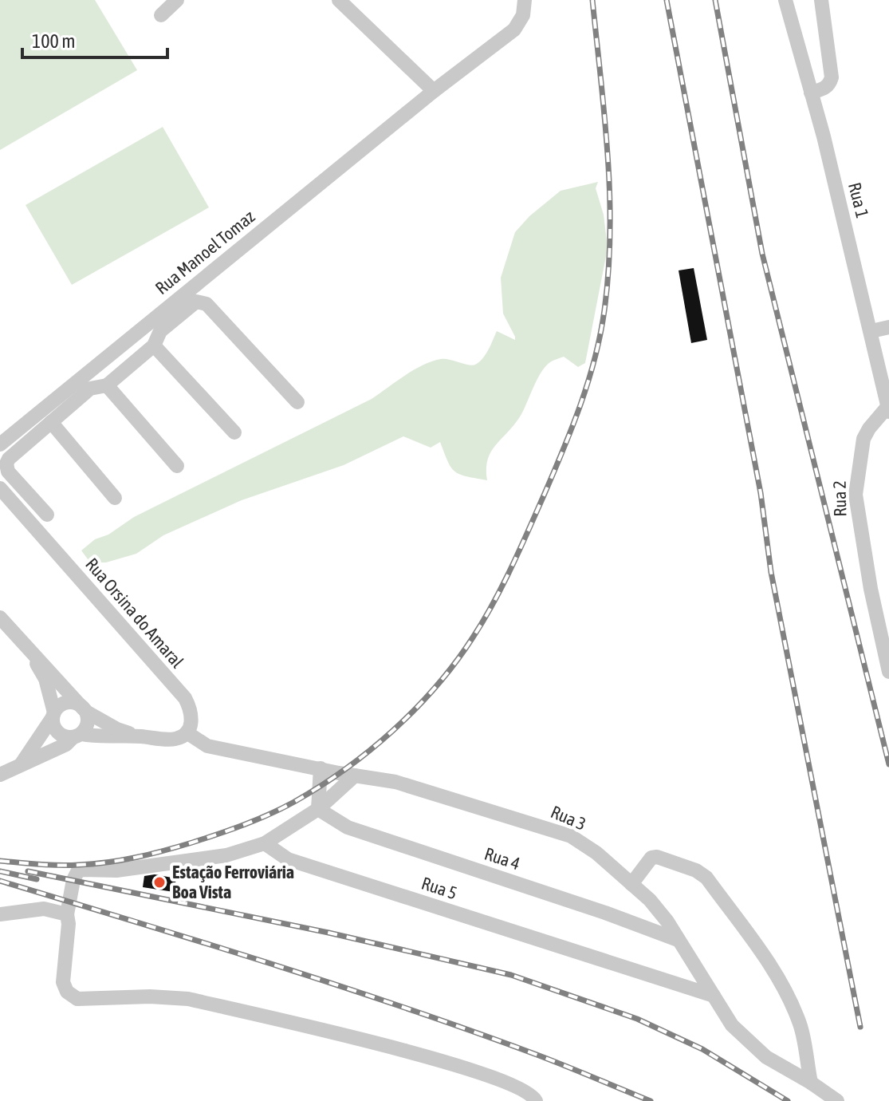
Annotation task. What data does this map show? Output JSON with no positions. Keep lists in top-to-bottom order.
{
  "streets": {
    "street": [
      "Rua 1",
      "Rua Manoel Tomaz",
      "Rua 2",
      "Rua Orsina do Amaral",
      "Rua 3",
      "Rua 4",
      "Rua 5"
    ]
  },
  "crossings": [
    ["Rua 1", "Rua 2"],
    ["Rua Orsina do Amaral", "Rua 3"],
    ["Rua 3", "Rua 4"],
    ["Rua 3", "Rua 5"]
  ],
  "places": ["Estação Ferroviária Boa Vista"],
  "scale_bar": "100 m"
}
